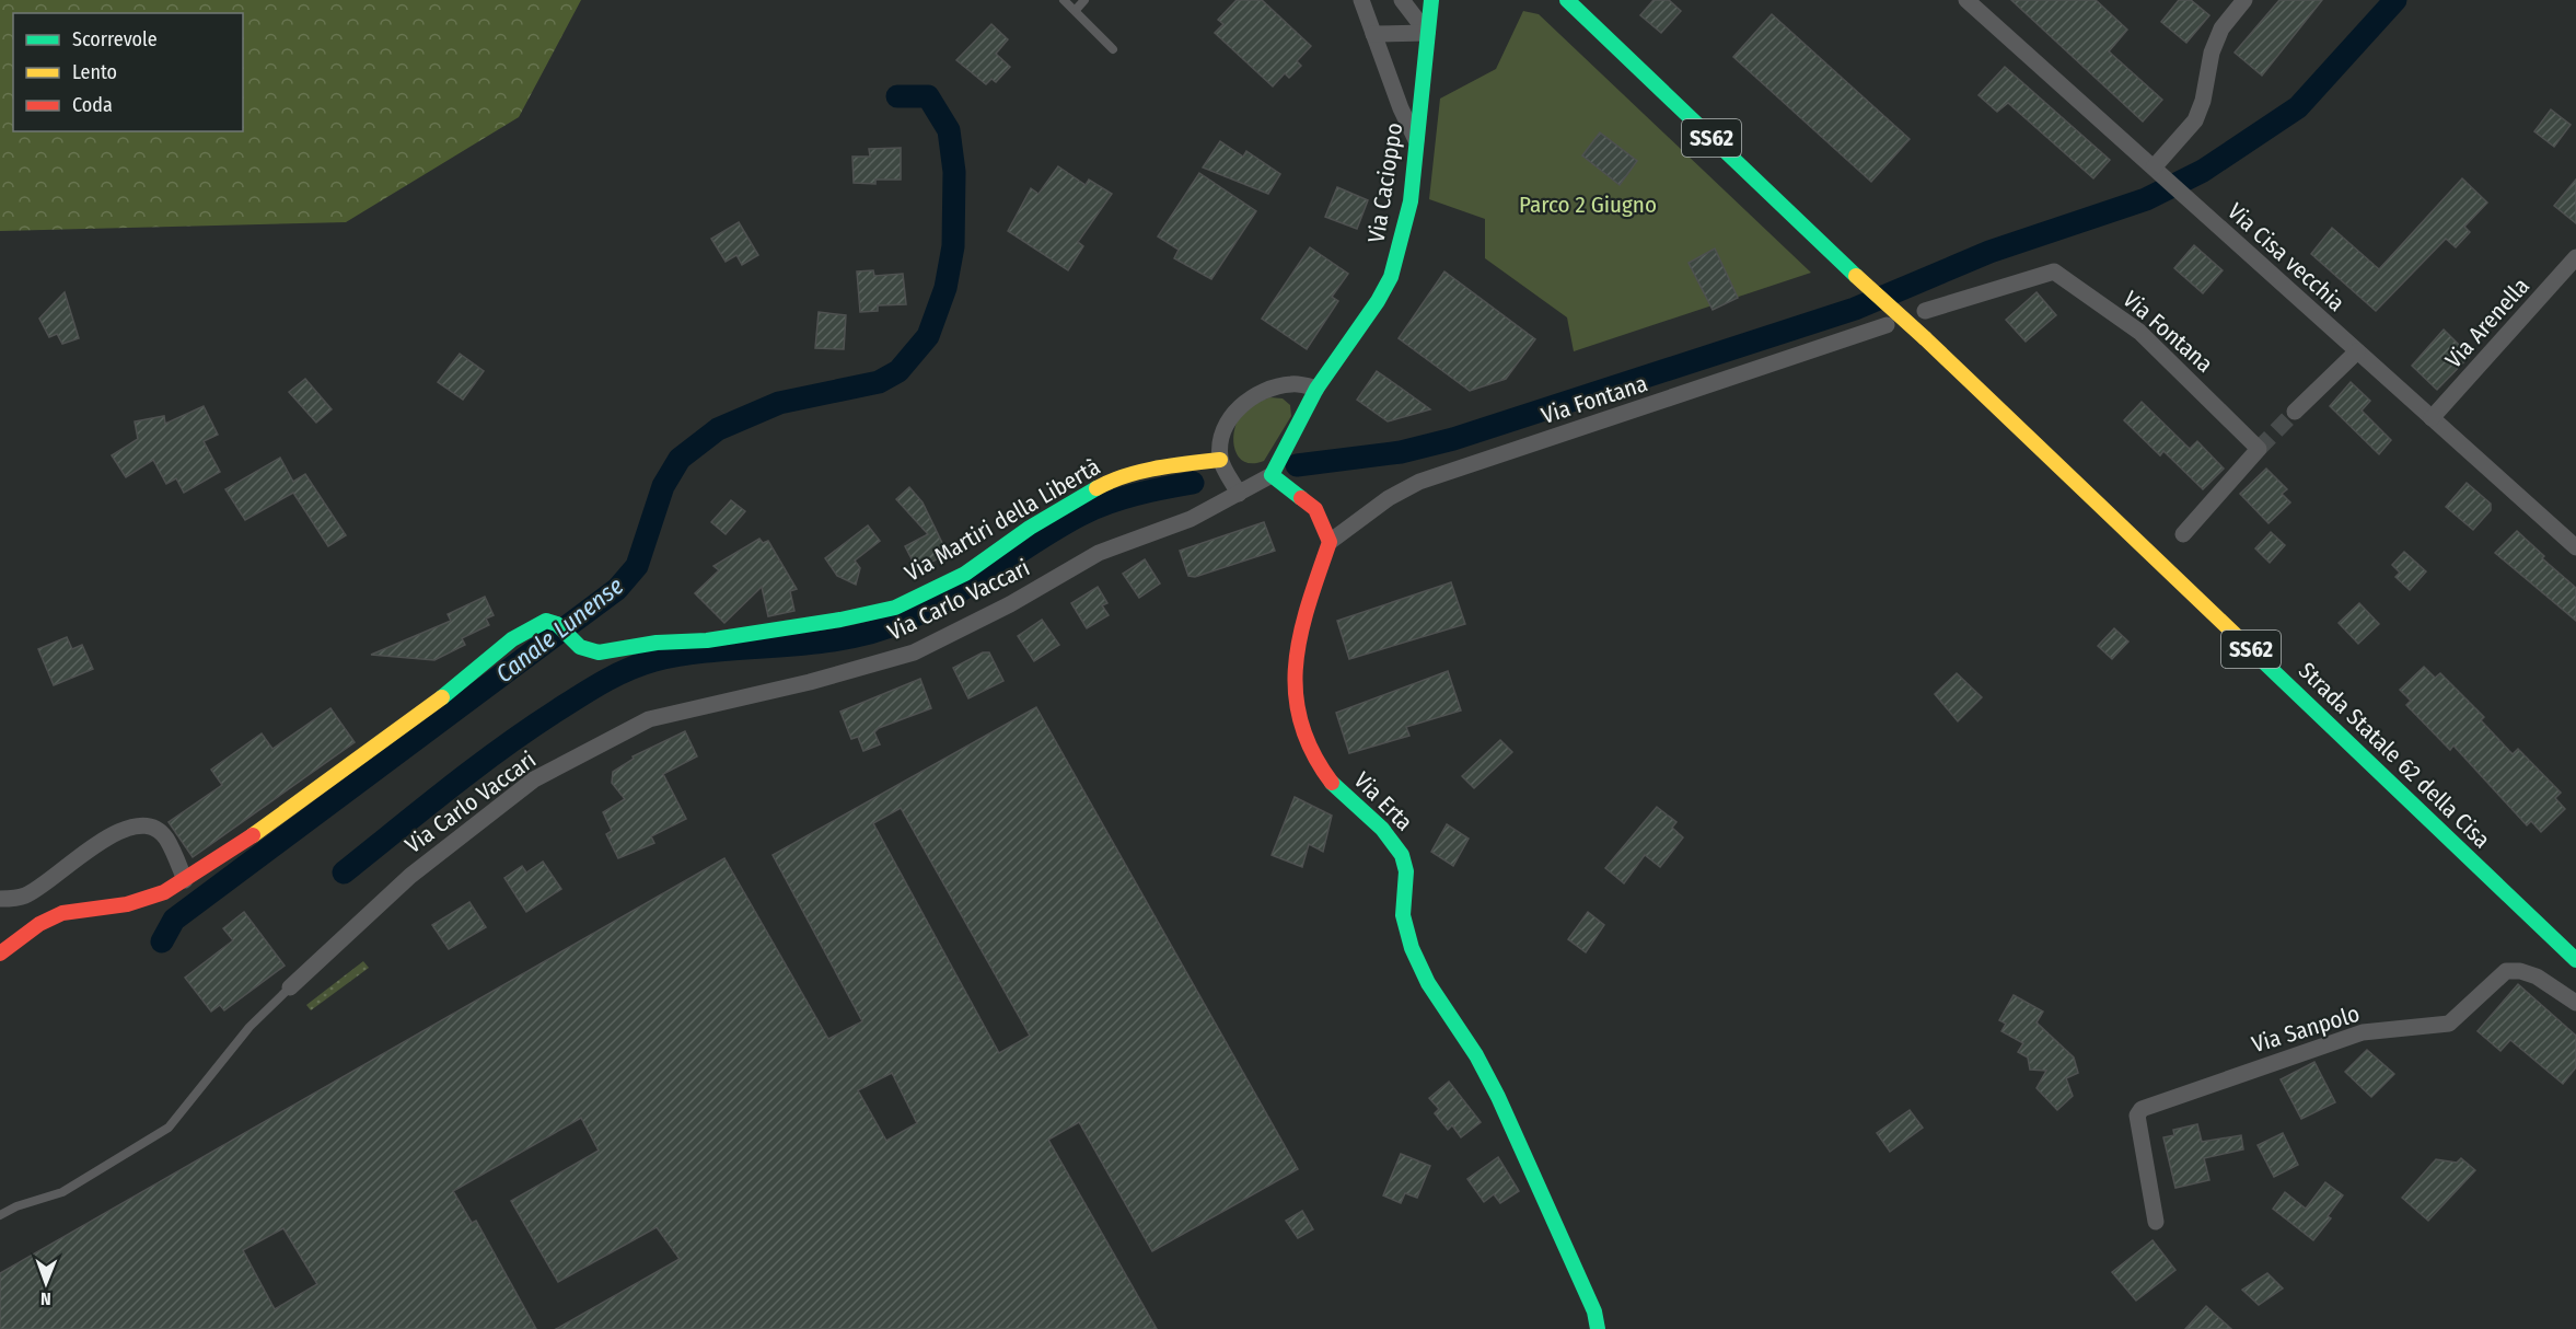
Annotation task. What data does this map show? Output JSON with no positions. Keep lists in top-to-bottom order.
{
  "streets": {
    "street": [
      "SS62",
      "Via Cacioppo",
      "Via Cisa vecchia",
      "Via Arenella",
      "Via Fontana",
      "Via Martiri della Libertà",
      "Via Carlo Vaccari",
      "Strada Statale 62 della Cisa",
      "Via Erta",
      "Via Sanpolo"
    ]
  },
  "crossings": [
    ["Via Cisa vecchia", "Via Arenella"],
    ["Via Fontana", "Via Erta"]
  ],
  "water": ["Canale Lunense"],
  "parks": ["Parco 2 Giugno"],
  "legend": ["Scorrevole", "Lento", "Coda"],
  "north": "bottom"
}
